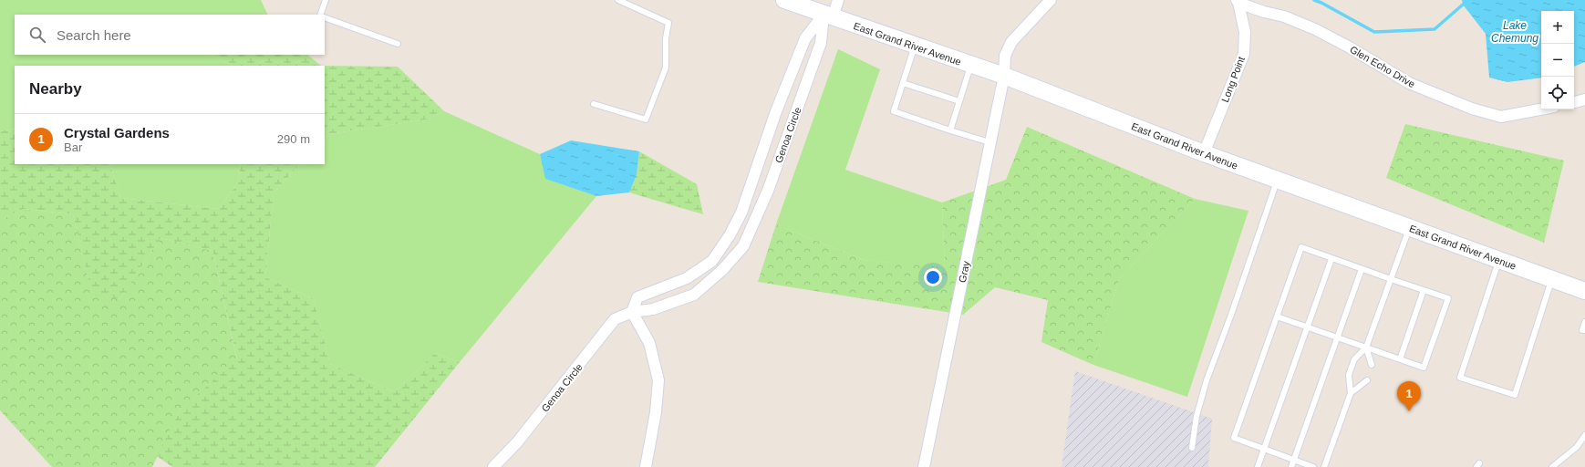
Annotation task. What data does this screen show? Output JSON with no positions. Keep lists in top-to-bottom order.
{
  "streets": {
    "main road": ["East Grand River Avenue"],
    "street": [
      "Glen Echo Drive",
      "Long Point",
      "Genoa Circle",
      "Gray"
    ]
  },
  "crossings": [
    ["East Grand River Avenue", "Long Point"],
    ["East Grand River Avenue", "Genoa Circle"],
    ["East Grand River Avenue", "Gray"],
    ["Glen Echo Drive", "Long Point"]
  ],
  "water": ["Lake Chemung"],
  "page": {
    "map_buttons": ["+", "−"],
    "search": "Search here",
    "heading": "Nearby",
    "list": [
      {
        "mark": "1",
        "name": "Crystal Gardens",
        "note": "Bar",
        "value": "290 m"
      }
    ],
    "pins": "1"
  }
}
